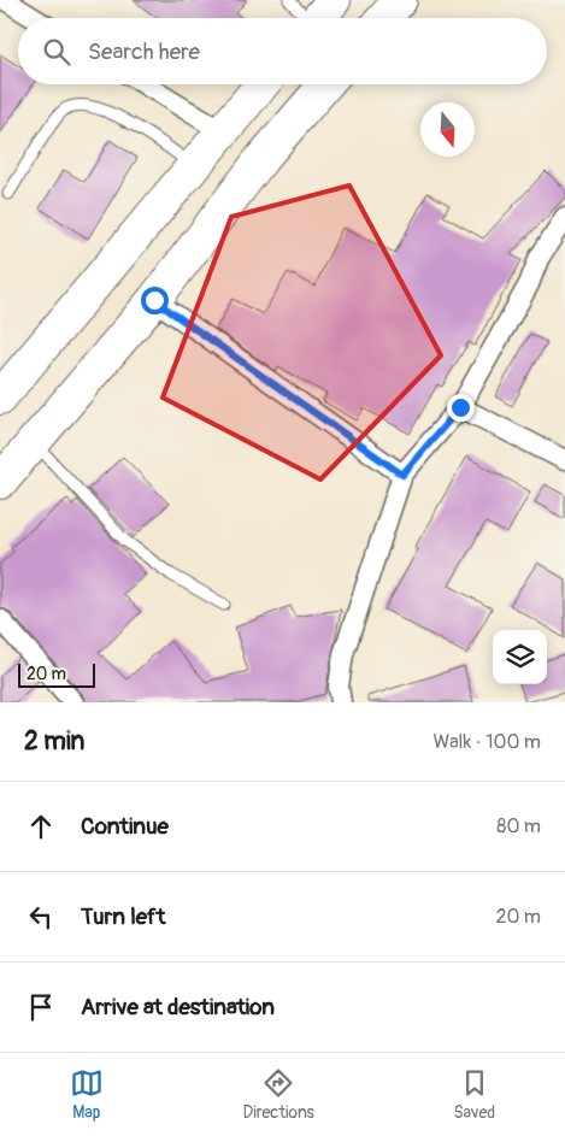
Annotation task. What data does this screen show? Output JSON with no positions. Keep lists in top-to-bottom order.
{
  "scale_bar": "20 m",
  "north": "bottom",
  "page": {
    "search": "Search here",
    "scale": "20 m",
    "heading": ["2 min", "Walk · 100 m"],
    "list": [
      ["Continue", "80 m"],
      ["Turn left", "20 m"],
      "Arrive at destination"
    ],
    "nav": ["Map", "Directions", "Saved"]
  }
}
